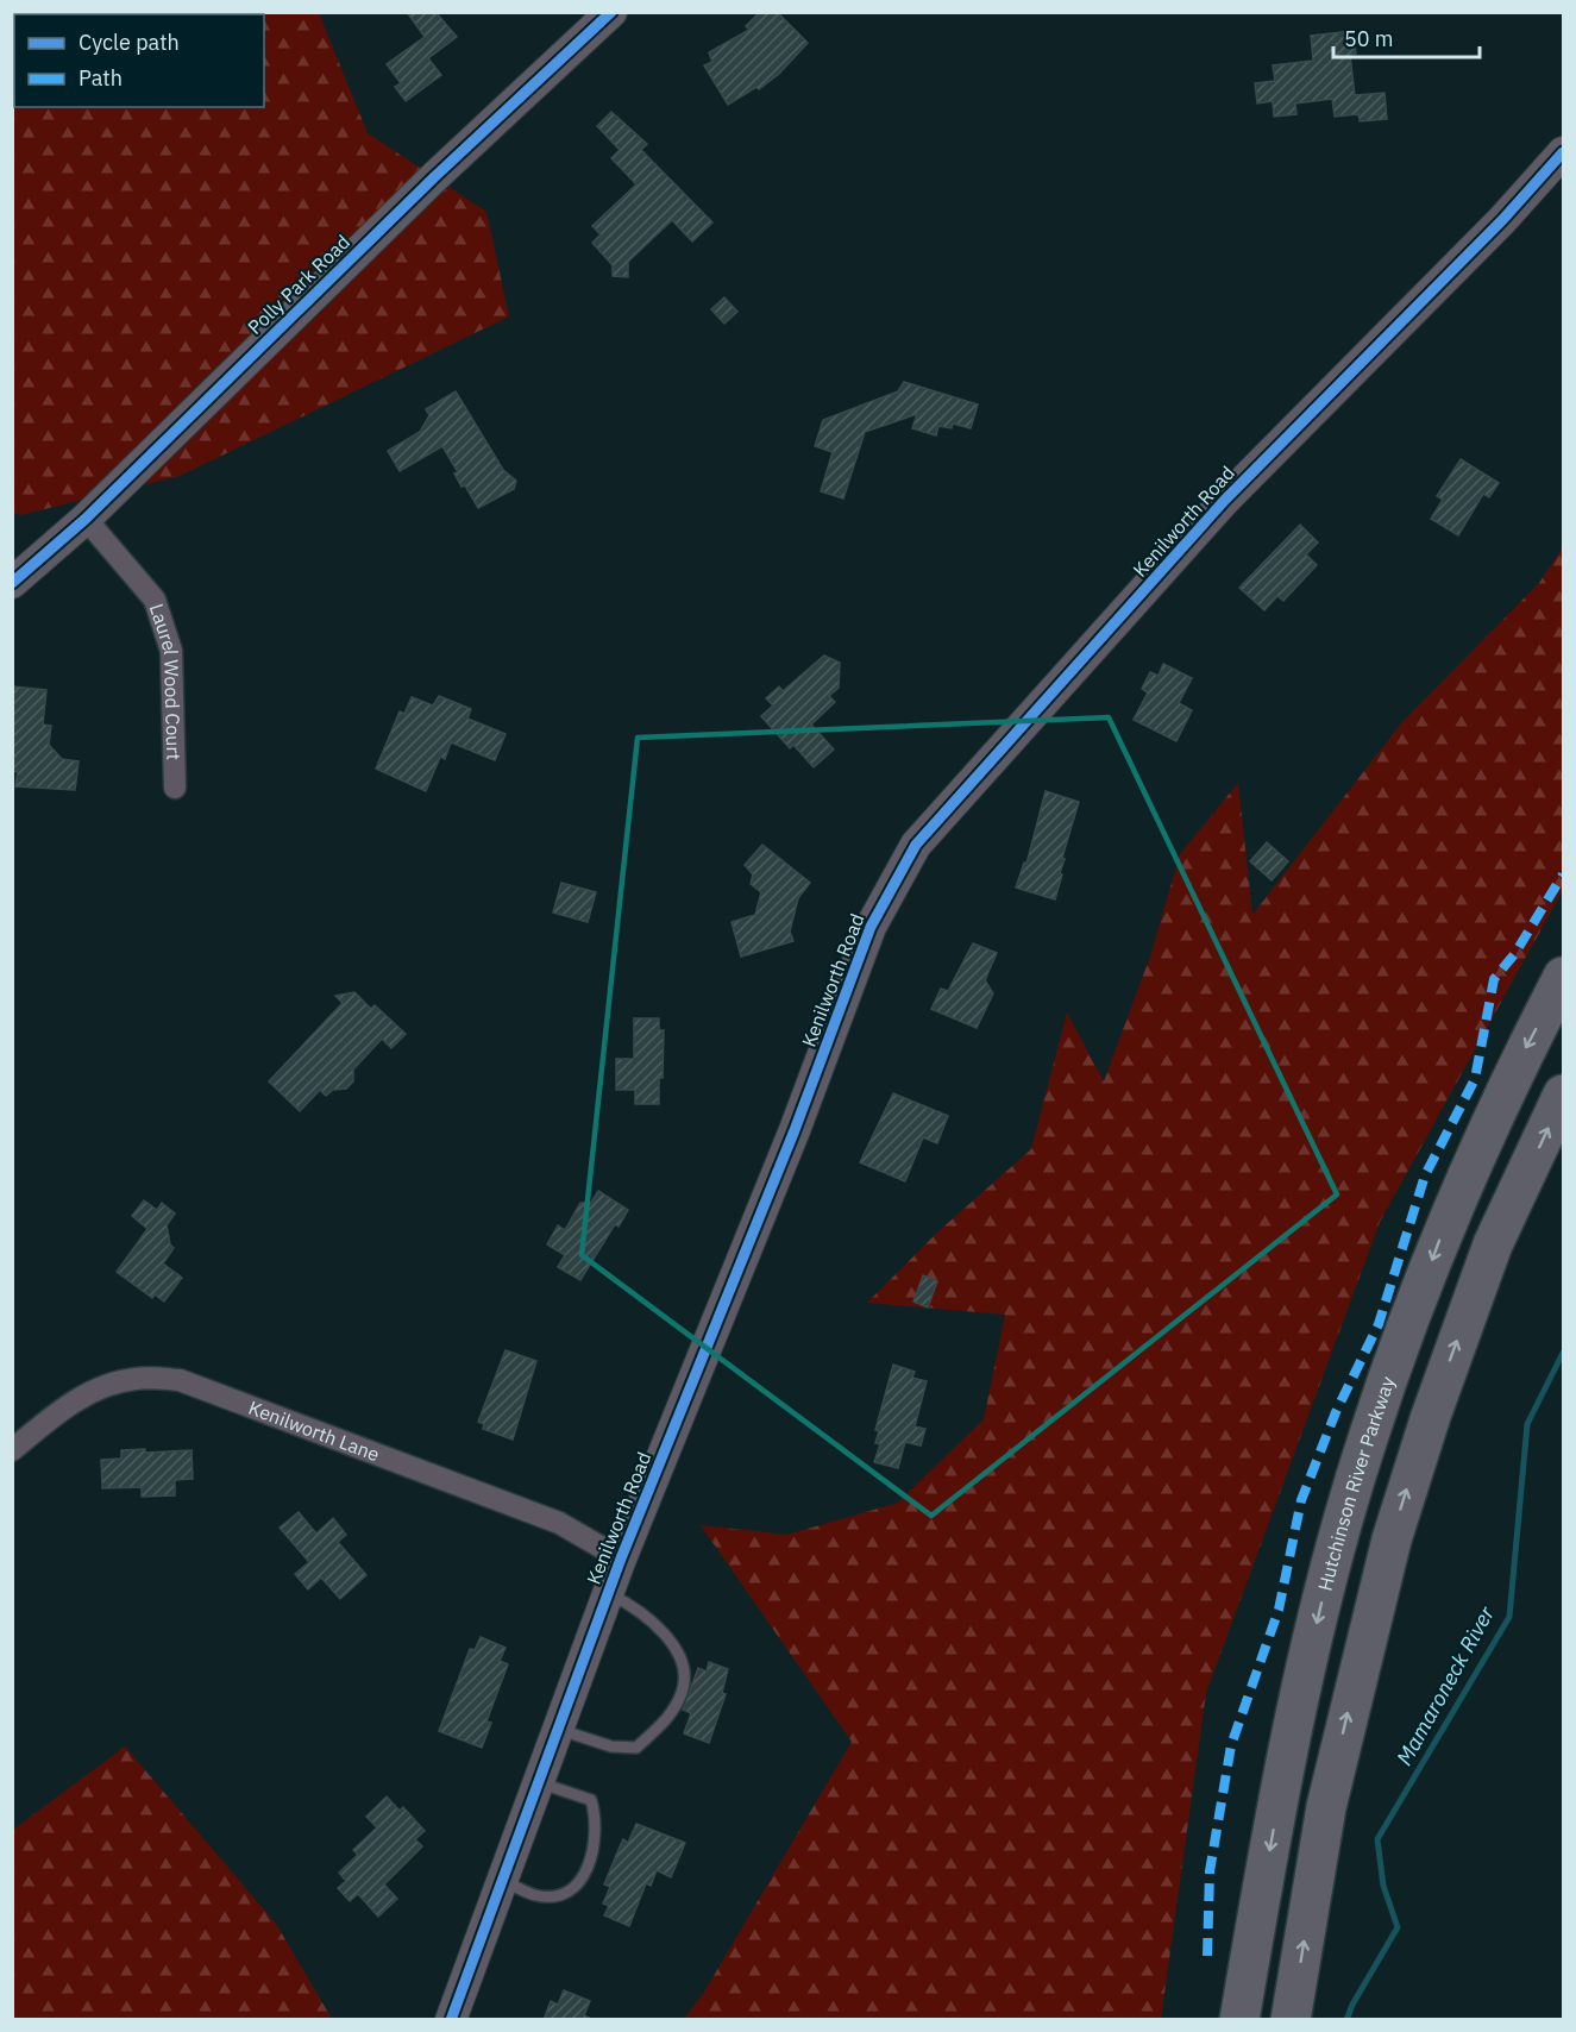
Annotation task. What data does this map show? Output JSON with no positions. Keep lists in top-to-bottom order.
{
  "streets": {
    "highway": ["Hutchinson River Parkway"],
    "street": [
      "Polly Park Road",
      "Kenilworth Road",
      "Laurel Wood Court",
      "Kenilworth Lane"
    ]
  },
  "crossings": [
    ["Polly Park Road", "Laurel Wood Court"],
    ["Kenilworth Road", "Kenilworth Lane"]
  ],
  "water": ["Mamaroneck River"],
  "legend": ["Cycle path", "Path"],
  "scale_bar": "50 m"
}
